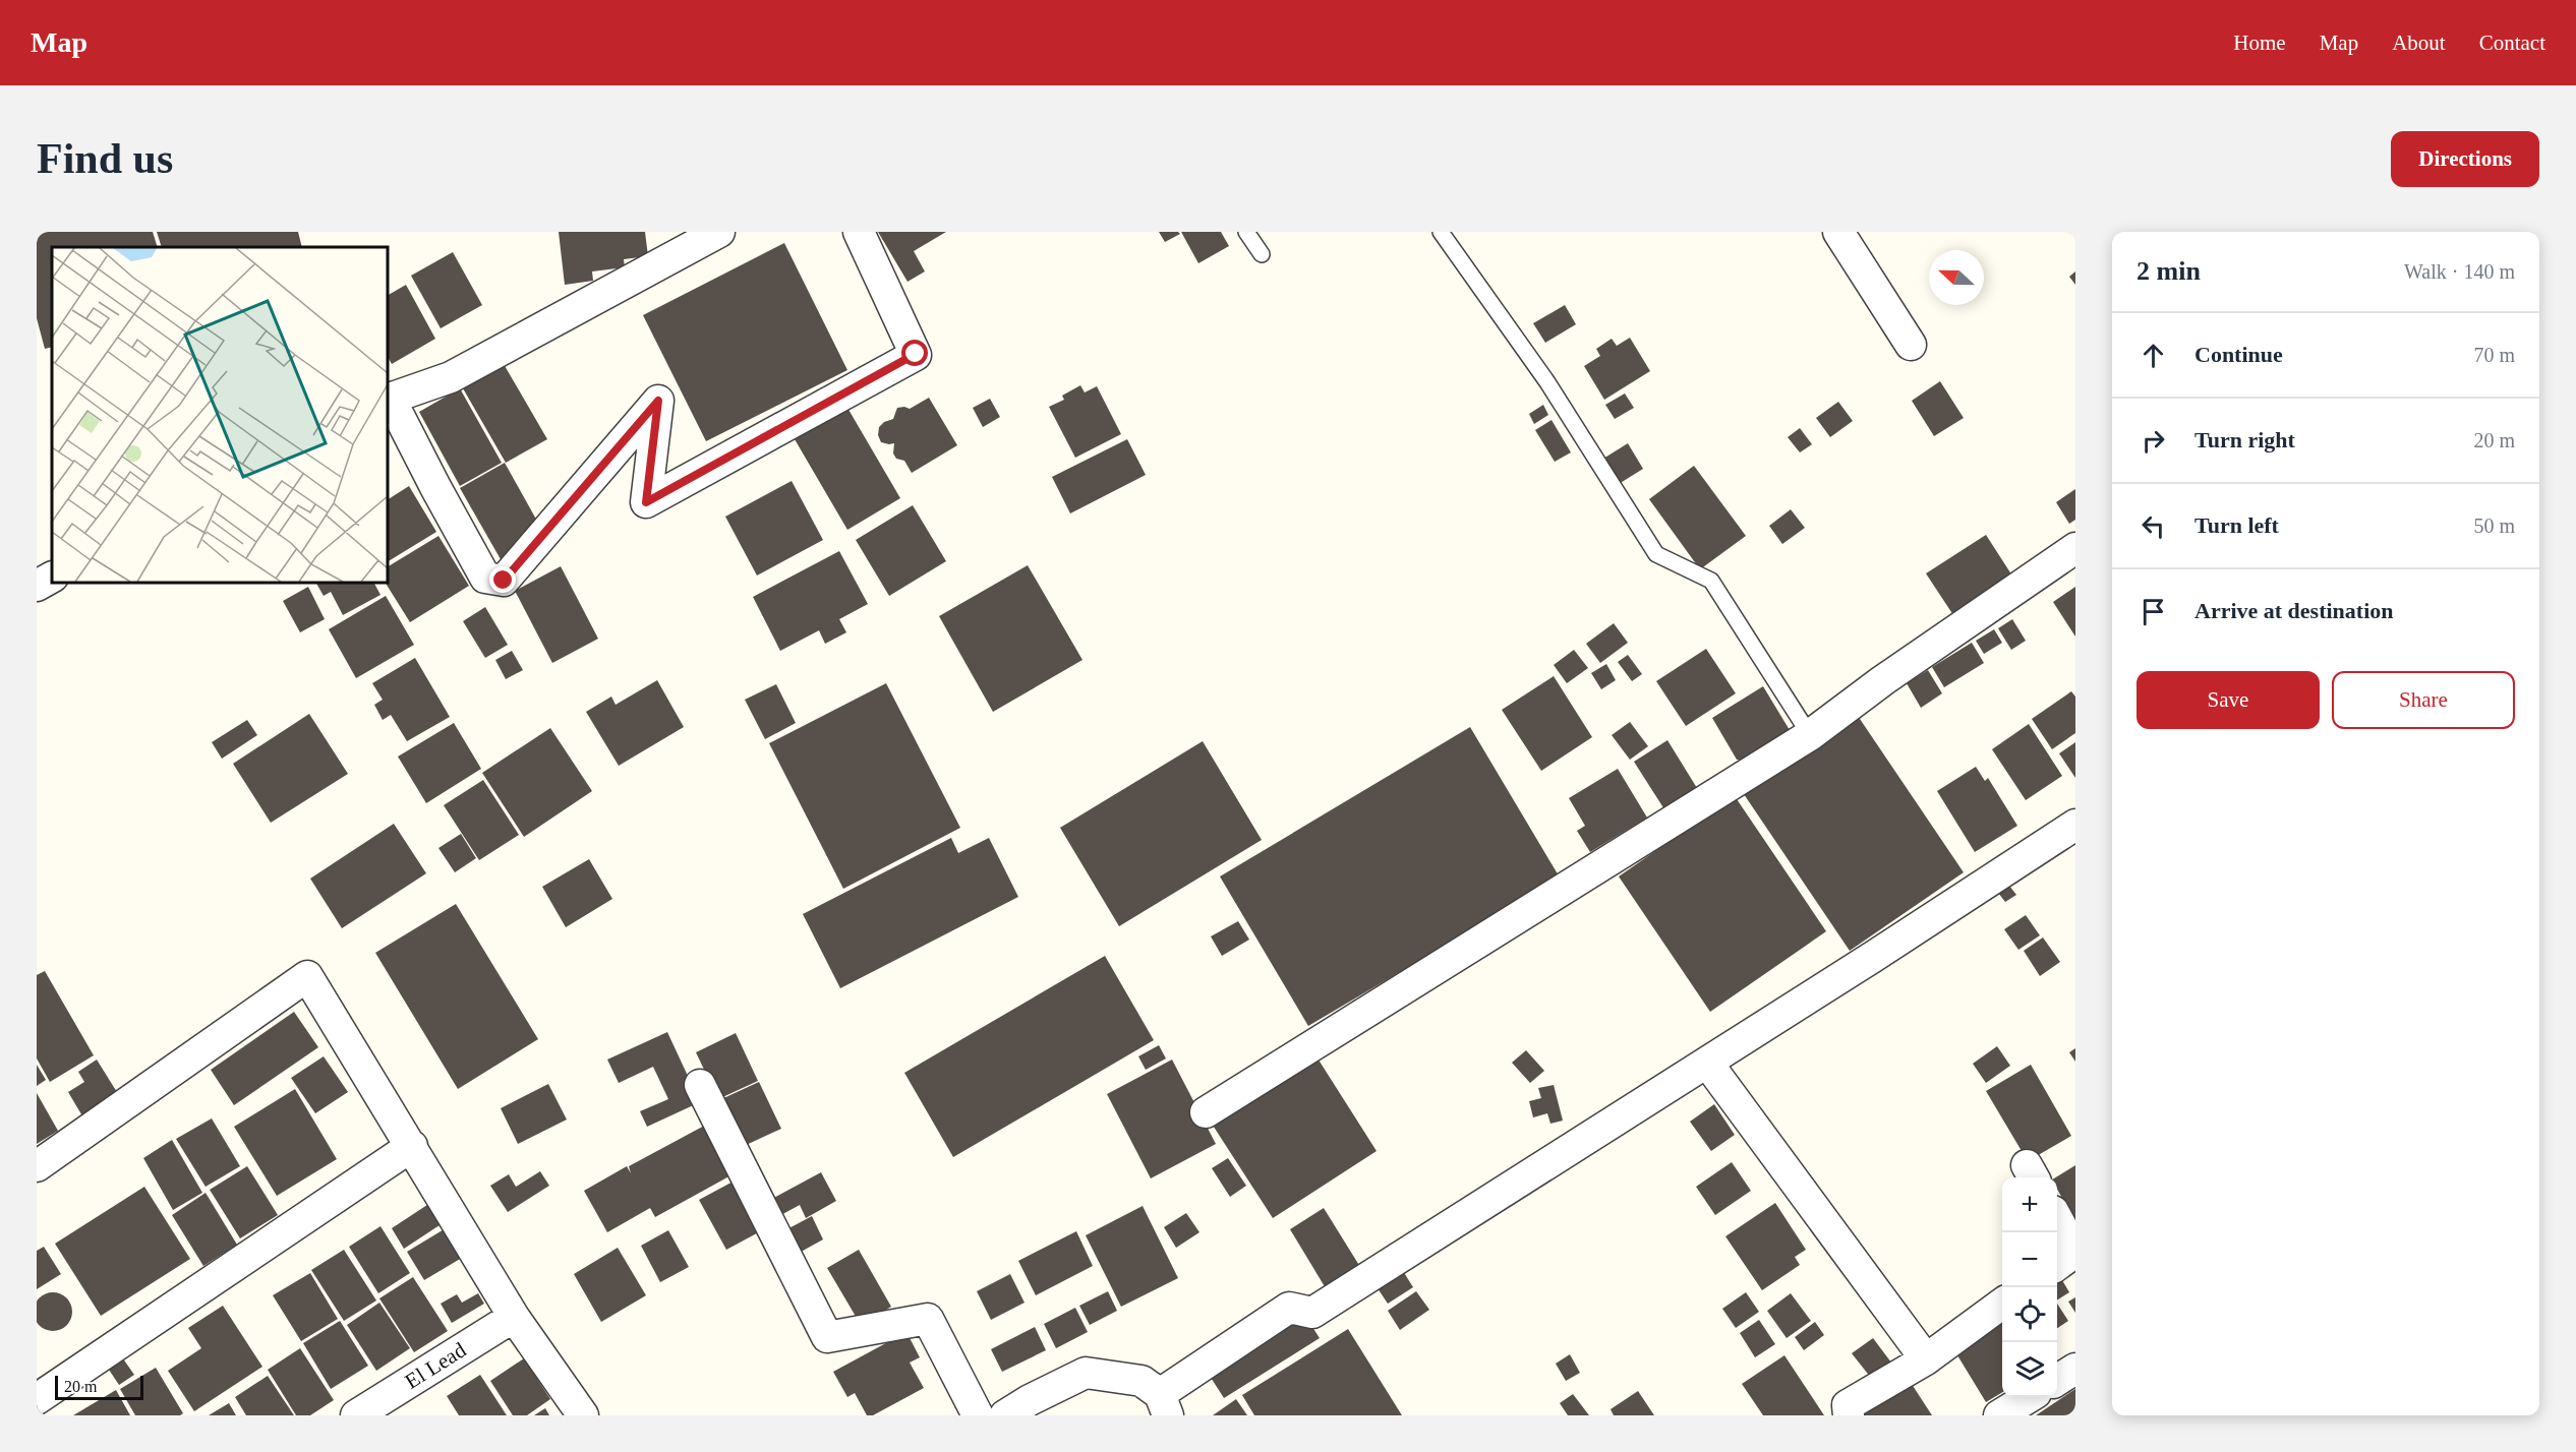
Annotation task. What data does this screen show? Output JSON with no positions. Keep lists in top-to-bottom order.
{
  "streets": {
    "street": ["El Lead"]
  },
  "scale_bar": "20 m",
  "north": "left",
  "page": {
    "header": "Map",
    "nav": [
      "Home",
      "Map",
      "About",
      "Contact"
    ],
    "buttons": [
      "Directions",
      ["Save", "Share"]
    ],
    "title": "Find us",
    "heading": ["2 min", "Walk · 140 m"],
    "list": [
      ["Continue", "70 m"],
      ["Turn right", "20 m"],
      ["Turn left", "50 m"],
      "Arrive at destination"
    ],
    "map_buttons": ["+", "−"],
    "scale": "20 m"
  }
}
